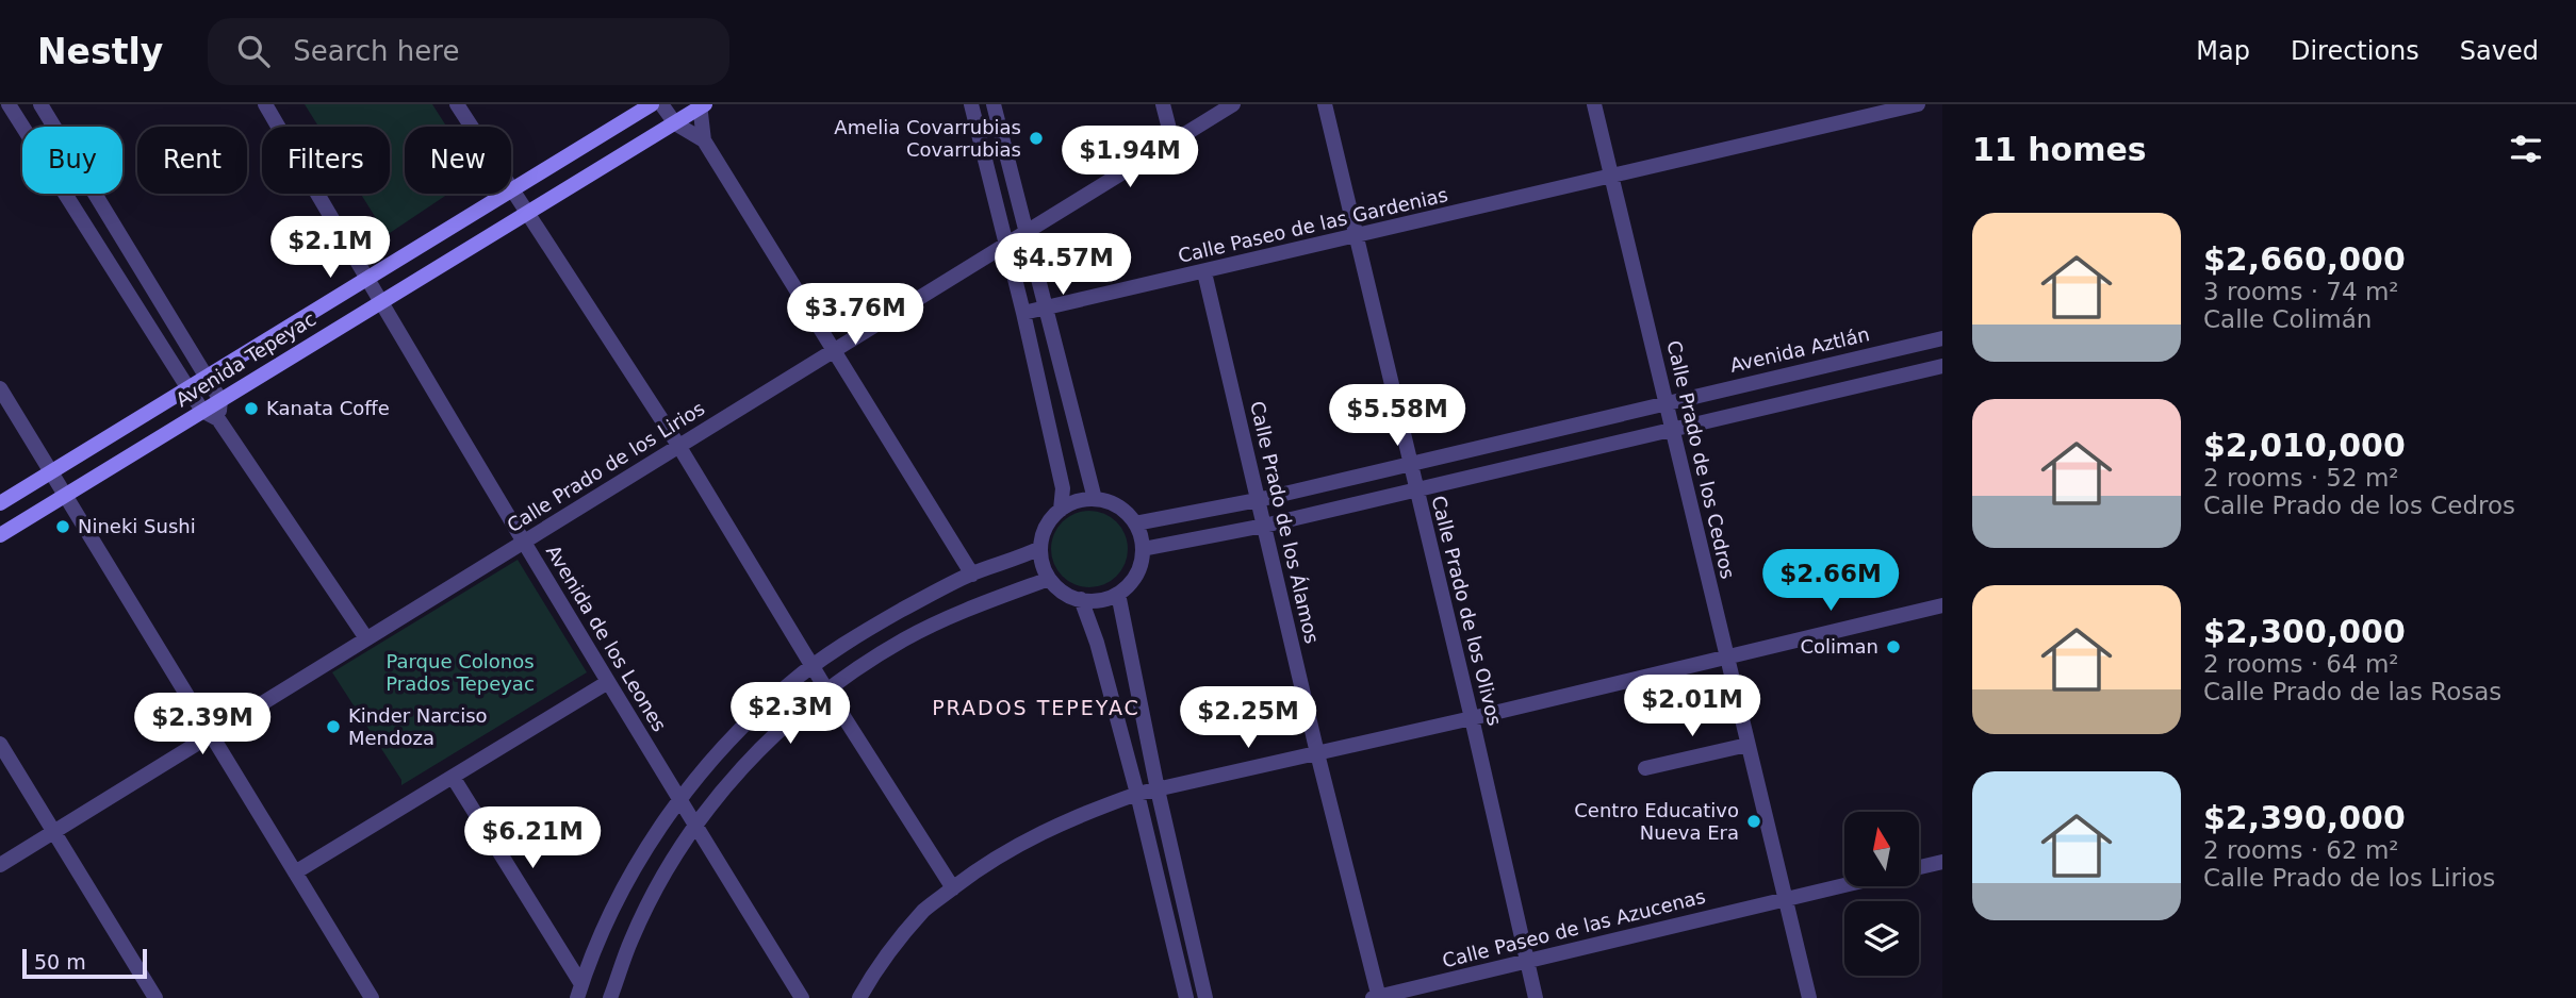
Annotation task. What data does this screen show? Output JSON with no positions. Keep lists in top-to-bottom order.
{
  "streets": {
    "street": [
      "Calle Paseo de las Gardenias",
      "Avenida Aztlán",
      "Avenida Tepeyac",
      "Calle Prado de los Cedros",
      "Calle Prado de los Lirios",
      "Calle Prado de los Álamos",
      "Calle Prado de los Olivos",
      "Avenida de los Leones",
      "Calle Paseo de las Azucenas"
    ]
  },
  "crossings": [
    ["Calle Paseo de las Gardenias", "Calle Prado de los Cedros"],
    ["Calle Paseo de las Gardenias", "Calle Prado de los Álamos"],
    ["Calle Paseo de las Gardenias", "Calle Prado de los Olivos"],
    ["Avenida Aztlán", "Calle Prado de los Cedros"],
    ["Avenida Aztlán", "Calle Prado de los Álamos"],
    ["Avenida Aztlán", "Calle Prado de los Olivos"],
    ["Avenida Tepeyac", "Avenida de los Leones"],
    ["Calle Prado de los Cedros", "Calle Paseo de las Azucenas"],
    ["Calle Prado de los Lirios", "Avenida de los Leones"],
    ["Calle Prado de los Álamos", "Calle Paseo de las Azucenas"],
    ["Calle Prado de los Olivos", "Calle Paseo de las Azucenas"]
  ],
  "districts": ["PRADOS TEPEYAC"],
  "parks": ["Parque Colonos Prados Tepeyac"],
  "places": [
    "Amelia Covarrubias Covarrubias",
    "Kanata Coffe",
    "Nineki Sushi",
    "Coliman",
    "Kinder Narciso Mendoza",
    "Centro Educativo Nueva Era"
  ],
  "scale_bar": "50 m",
  "north": "top",
  "page": {
    "header": "Nestly",
    "search": "Search here",
    "nav": ["Map", "Directions", "Saved"],
    "heading": "11 homes",
    "price": [
      "$1.94M",
      "$2.1M",
      "$4.57M",
      "$3.76M",
      "$5.58M",
      "$2.66M",
      "$2.01M",
      "$2.3M",
      "$2.25M",
      "$2.39M",
      "$6.21M"
    ],
    "chip": [
      "Buy",
      "Rent",
      "Filters",
      "New"
    ],
    "list": [
      {
        "name": "$2,660,000",
        "note": "3 rooms · 74 m² · Calle Colimán"
      },
      {
        "name": "$2,010,000",
        "note": "2 rooms · 52 m² · Calle Prado de los Cedros"
      },
      {
        "name": "$2,300,000",
        "note": "2 rooms · 64 m² · Calle Prado de las Rosas"
      },
      {
        "name": "$2,390,000",
        "note": "2 rooms · 62 m² · Calle Prado de los Lirios"
      }
    ],
    "scale": "50 m"
  }
}
